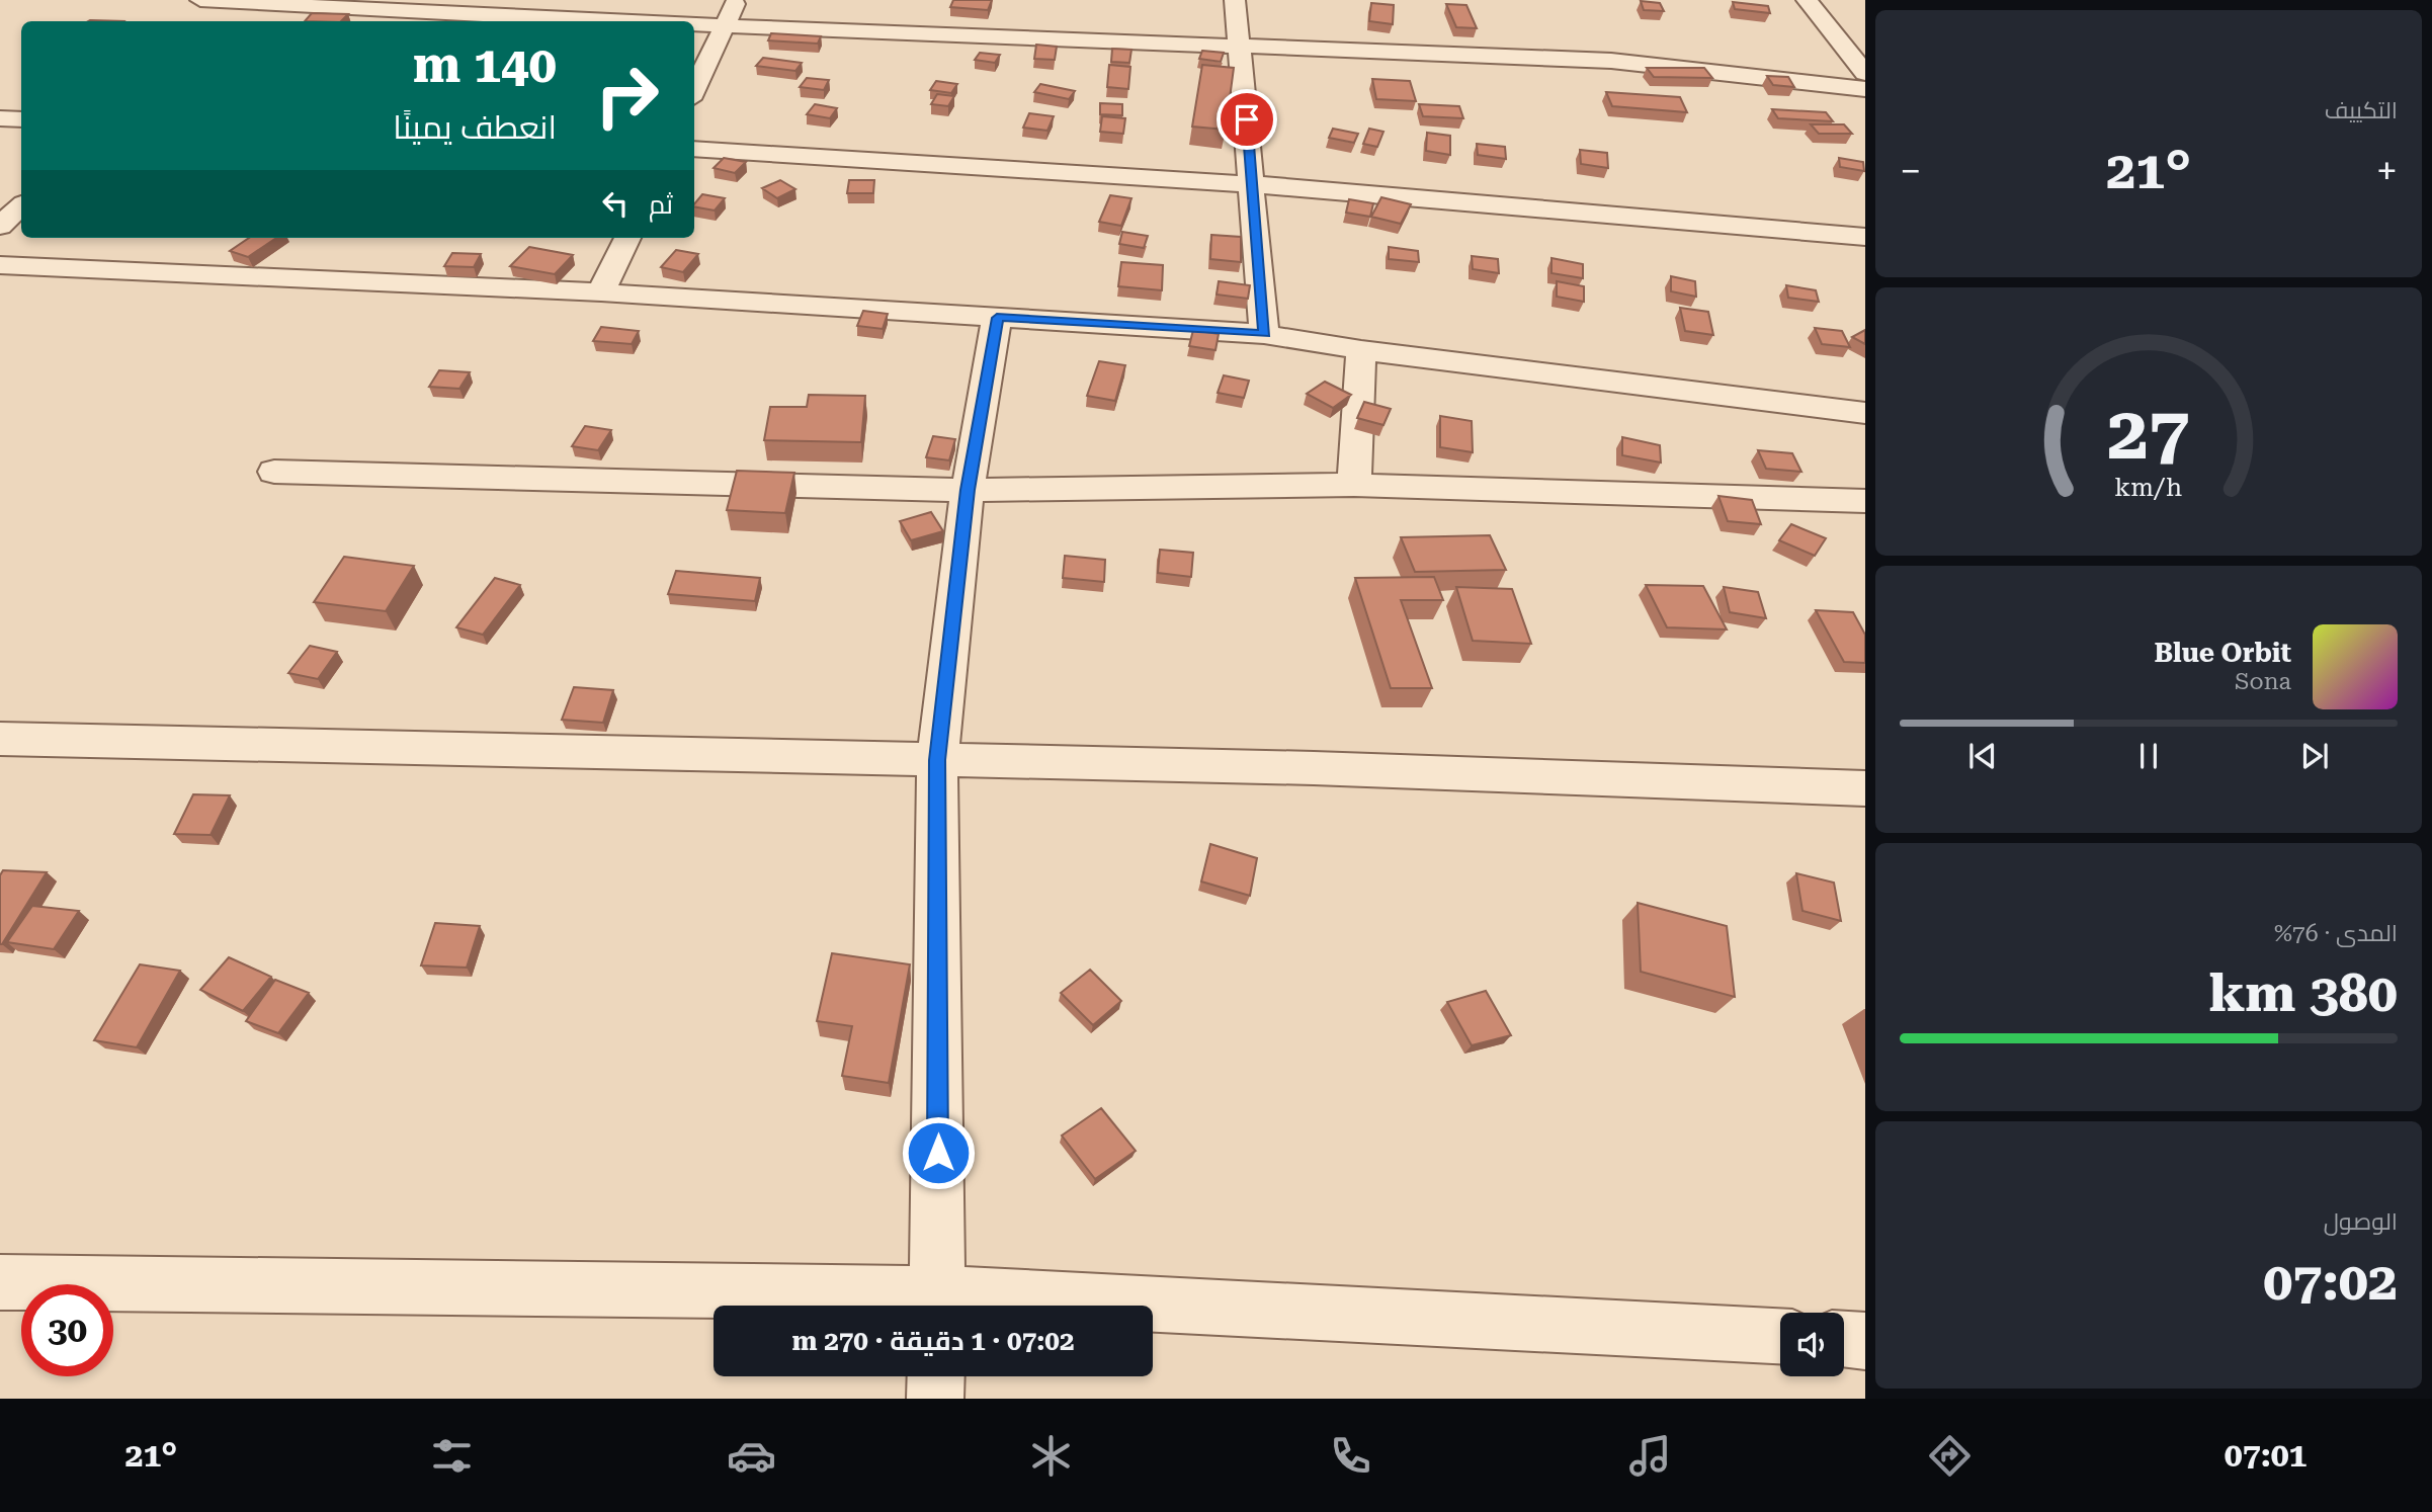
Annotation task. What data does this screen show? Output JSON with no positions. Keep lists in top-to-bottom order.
{
  "page": {
    "tile": [
      "التكييف",
      ["المدى · 76%", "380 km"],
      ["الوصول", "07:02"]
    ],
    "turn": ["140 m", "انعطف يمينًا"],
    "heat": ["−", "21°", "+"],
    "then": "ثم",
    "song": ["Blue Orbit", "Sona"],
    "limit": "30",
    "trip": "07:02 · 1 دقيقة · 270 m",
    "tabs": ["07:01", "21°"],
    "gauge": ["27", "km/h"]
  }
}
